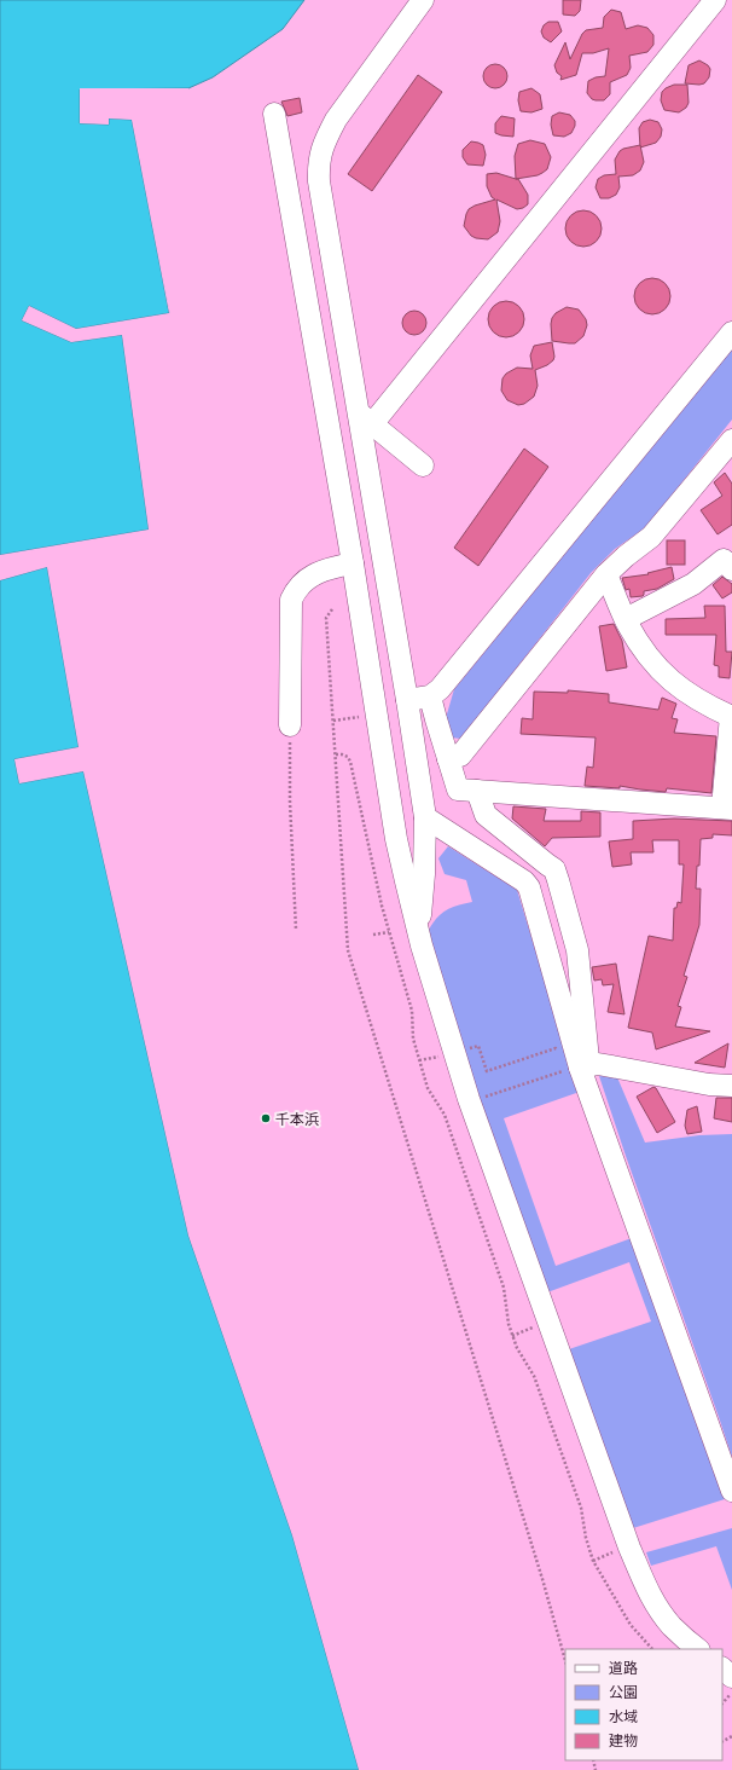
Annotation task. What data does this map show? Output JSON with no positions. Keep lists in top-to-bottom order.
{
  "places": ["千本浜"],
  "legend": [
    "道路",
    "公園",
    "水域",
    "建物"
  ]
}
